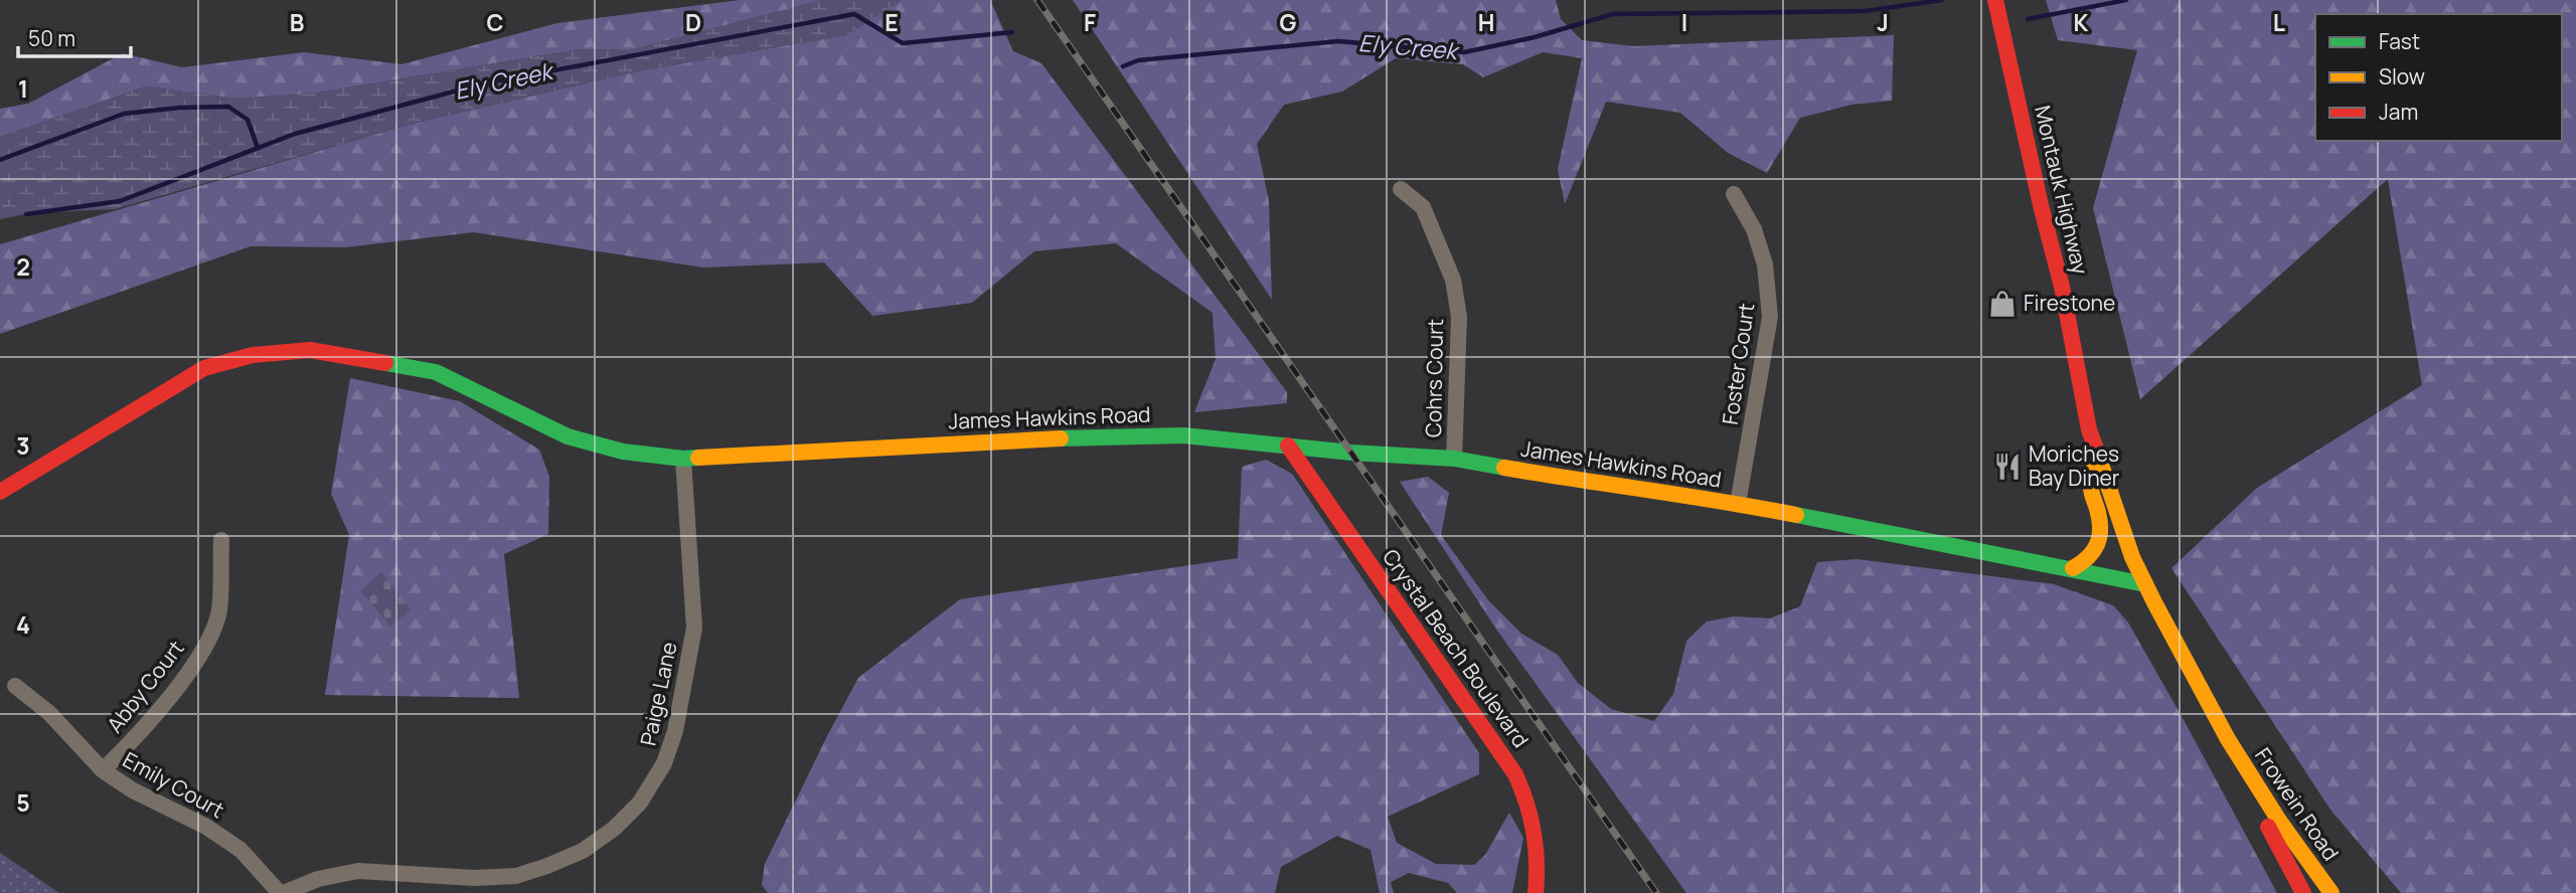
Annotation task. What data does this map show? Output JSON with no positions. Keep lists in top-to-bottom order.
{
  "streets": {
    "street": [
      "Montauk Highway",
      "Foster Court",
      "Cohrs Court",
      "James Hawkins Road",
      "Crystal Beach Boulevard",
      "Abby Court",
      "Paige Lane",
      "Emily Court",
      "Frowein Road"
    ]
  },
  "crossings": [
    ["Montauk Highway", "James Hawkins Road"],
    ["Montauk Highway", "Frowein Road"],
    ["Foster Court", "James Hawkins Road"],
    ["Cohrs Court", "James Hawkins Road"],
    ["James Hawkins Road", "Crystal Beach Boulevard"],
    ["James Hawkins Road", "Paige Lane"],
    ["Abby Court", "Emily Court"],
    ["Paige Lane", "Emily Court"]
  ],
  "water": ["Ely Creek"],
  "places": {
    "shop": ["Firestone"],
    "restaurant": ["Moriches Bay Diner"]
  },
  "legend": ["Fast", "Slow", "Jam"],
  "scale_bar": "50 m",
  "grid": {
    "columns": [
      "B",
      "C",
      "D",
      "E",
      "F",
      "G",
      "H",
      "I",
      "J",
      "K",
      "L"
    ],
    "rows": [
      "1",
      "2",
      "3",
      "4",
      "5"
    ]
  }
}
